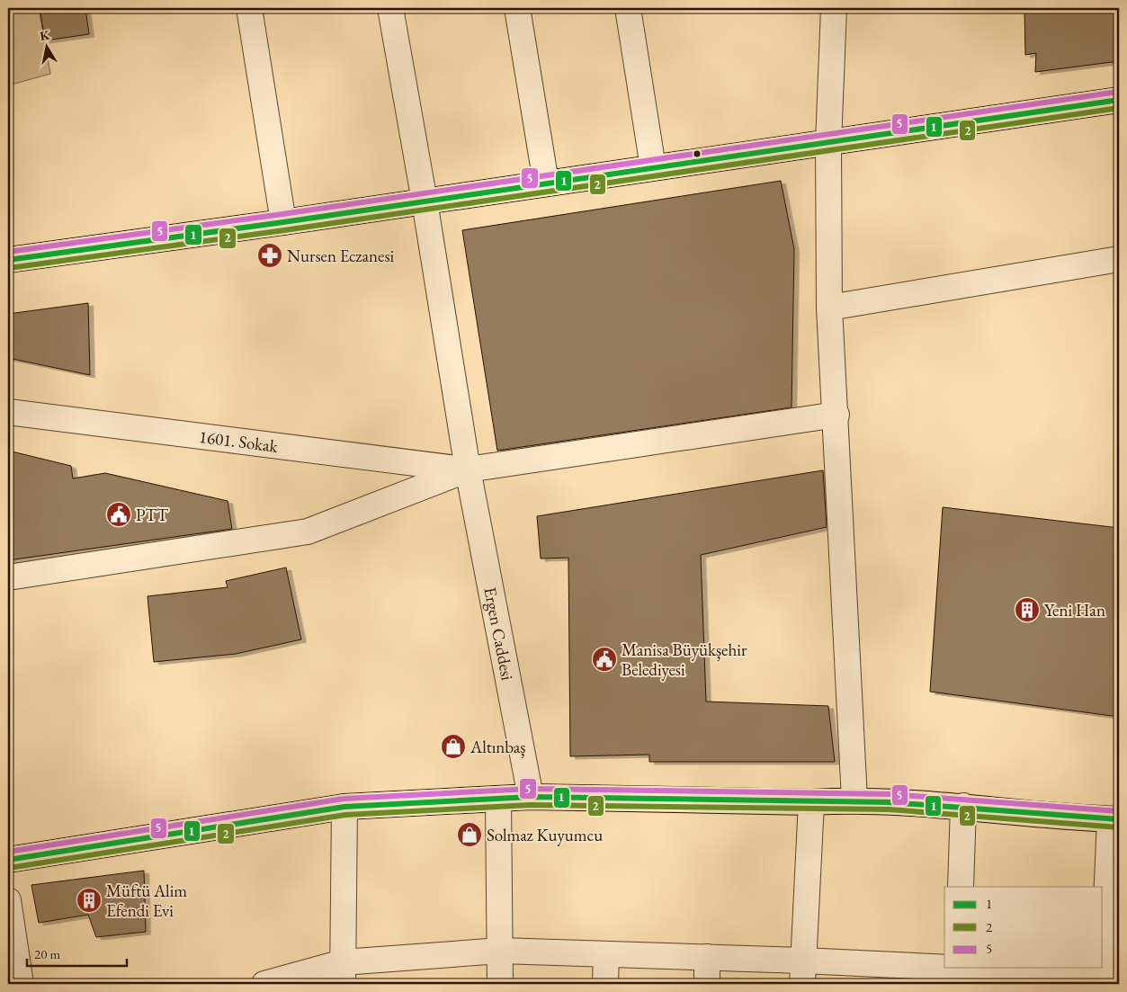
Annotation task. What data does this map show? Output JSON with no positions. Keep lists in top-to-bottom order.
{
  "streets": {
    "street": ["1601. Sokak", "Ergen Caddesi"]
  },
  "crossings": [
    ["1601. Sokak", "Ergen Caddesi"]
  ],
  "places": {
    "pharmacy": ["Nursen Eczanesi"],
    "public building": ["PTT", "Manisa Büyükşehir Belediyesi"],
    "building": ["Yeni Han", "Müftü Alim Efendi Evi"],
    "shop": ["Altınbaş", "Solmaz Kuyumcu"]
  },
  "lines": ["transit line 5", "transit line 1", "transit line 2"],
  "legend": ["1", "2", "5"],
  "scale_bar": "20 m",
  "north": "top"
}
